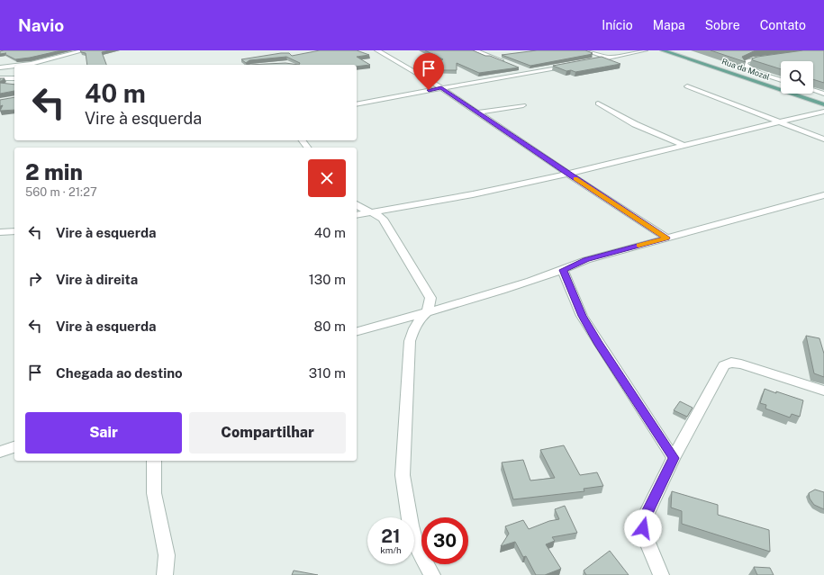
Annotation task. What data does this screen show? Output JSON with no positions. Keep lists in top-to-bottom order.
{
  "streets": {
    "main road": ["Rua da Mozal"]
  },
  "page": {
    "header": "Navio",
    "nav": [
      "Início",
      "Mapa",
      "Sobre",
      "Contato"
    ],
    "turn": ["40 m", "Vire à esquerda"],
    "heading": ["2 min", "560 m · 21:27"],
    "list": [
      {
        "name": "Vire à esquerda",
        "value": "40 m"
      },
      {
        "name": "Vire à direita",
        "value": "130 m"
      },
      {
        "name": "Vire à esquerda",
        "value": "80 m"
      },
      {
        "name": "Chegada ao destino",
        "value": "310 m"
      }
    ],
    "buttons": ["Sair", "Compartilhar"],
    "speed": "21 km/h",
    "limit": "30"
  }
}
